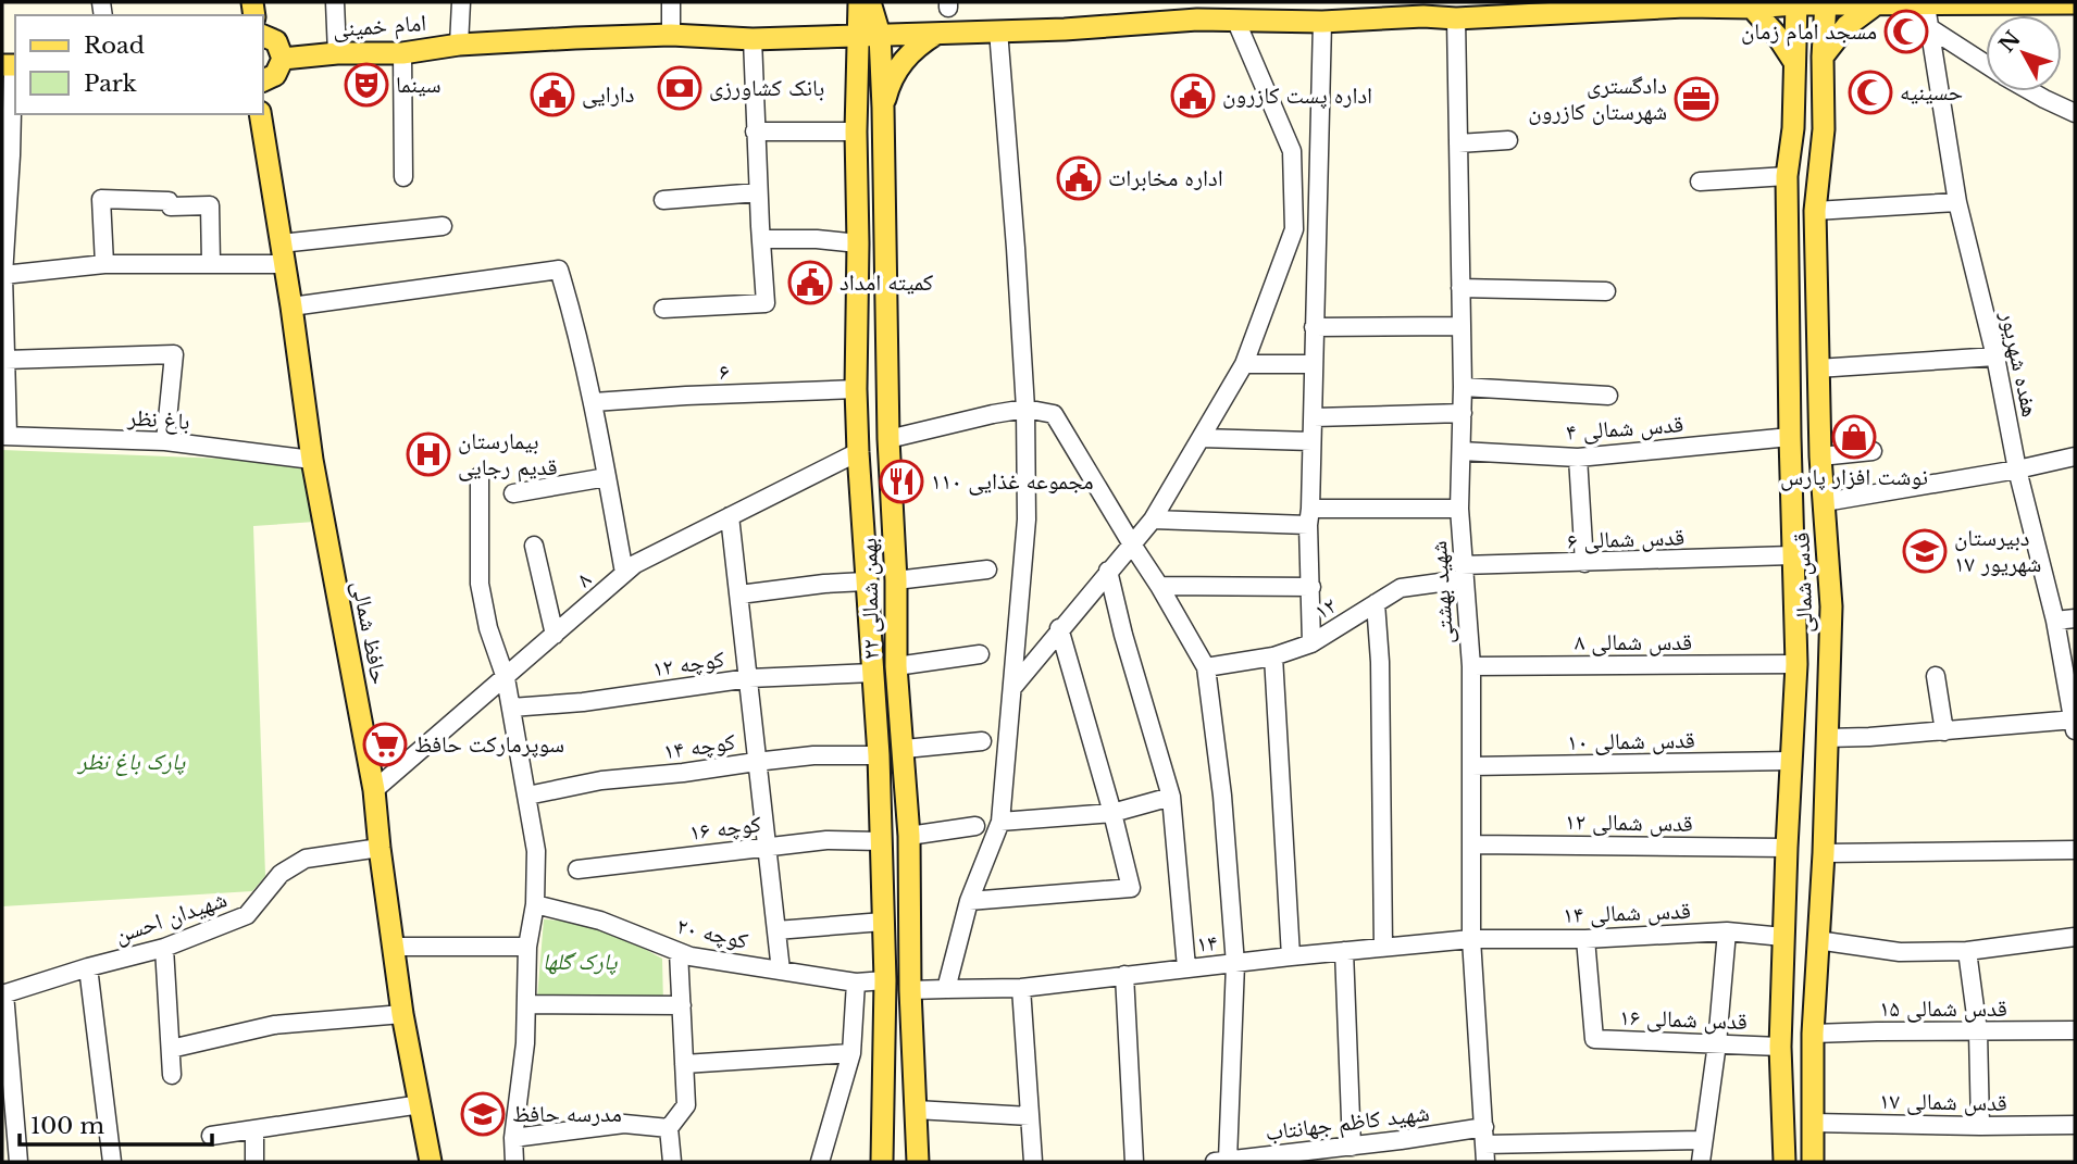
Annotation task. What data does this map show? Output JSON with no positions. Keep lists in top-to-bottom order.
{
  "streets": {
    "main road": [
      "امام خمینی",
      "قدس شمالی",
      "۲۲ بهمن شمالی",
      "حافظ شمالی"
    ],
    "street": [
      "هفده شهریور",
      "۶",
      "باغ نظر",
      "قدس شمالی ۴",
      "قدس شمالی ۶",
      "۸",
      "شهید بهشتی",
      "۱۲",
      "قدس شمالی ۸",
      "کوچه ۱۲",
      "قدس شمالی ۱۰",
      "کوچه ۱۴",
      "قدس شمالی ۱۲",
      "کوچه ۱۶",
      "قدس شمالی ۱۴",
      "شهیدان احسن",
      "کوچه ۲۰",
      "۱۴",
      "قدس شمالی ۱۵",
      "قدس شمالی ۱۶",
      "قدس شمالی ۱۷",
      "شهید کاظم جهانتاب"
    ]
  },
  "crossings": [
    ["امام خمینی", "هفده شهریور"],
    ["امام خمینی", "قدس شمالی"],
    ["امام خمینی", "شهید بهشتی"],
    ["امام خمینی", "۲۲ بهمن شمالی"],
    ["۶", "۲۲ بهمن شمالی"],
    ["باغ نظر", "حافظ شمالی"],
    ["قدس شمالی ۴", "قدس شمالی"],
    ["قدس شمالی ۴", "شهید بهشتی"],
    ["قدس شمالی ۶", "قدس شمالی"],
    ["قدس شمالی ۶", "شهید بهشتی"],
    ["قدس شمالی ۶", "۱۲"],
    ["۸", "۲۲ بهمن شمالی"],
    ["۸", "حافظ شمالی"],
    ["قدس شمالی", "قدس شمالی ۸"],
    ["قدس شمالی", "قدس شمالی ۱۰"],
    ["قدس شمالی", "قدس شمالی ۱۲"],
    ["قدس شمالی", "قدس شمالی ۱۴"],
    ["قدس شمالی", "قدس شمالی ۱۵"],
    ["قدس شمالی", "قدس شمالی ۱۶"],
    ["قدس شمالی", "قدس شمالی ۱۷"],
    ["شهید بهشتی", "۱۲"],
    ["شهید بهشتی", "قدس شمالی ۸"],
    ["شهید بهشتی", "قدس شمالی ۱۰"],
    ["شهید بهشتی", "قدس شمالی ۱۲"],
    ["شهید بهشتی", "قدس شمالی ۱۴"],
    ["شهید بهشتی", "۱۴"],
    ["شهید بهشتی", "شهید کاظم جهانتاب"],
    ["۲۲ بهمن شمالی", "کوچه ۱۲"],
    ["۲۲ بهمن شمالی", "کوچه ۱۴"],
    ["۲۲ بهمن شمالی", "کوچه ۱۶"],
    ["۲۲ بهمن شمالی", "کوچه ۲۰"],
    ["۲۲ بهمن شمالی", "۱۴"],
    ["حافظ شمالی", "شهیدان احسن"],
    ["قدس شمالی ۱۴", "۱۴"],
    ["قدس شمالی ۱۴", "قدس شمالی ۱۶"]
  ],
  "parks": ["پارک باغ نظر", "پارک گلها"],
  "places": {
    "mosque": ["مسجد امام زمان", "حسینیه"],
    "theatre": ["سینما"],
    "bank": ["بانک کشاورزی"],
    "public building": [
      "دارایی",
      "اداره پست کازرون",
      "اداره مخابرات",
      "کمیته امداد"
    ],
    "office": ["دادگستری شهرستان کازرون"],
    "shop": ["نوشت افزار پارس"],
    "hospital": ["بیمارستان قدیم رجایی"],
    "restaurant": ["مجموعه غذایی ۱۱۰"],
    "school or university": ["دبیرستان ۱۷ شهریور", "مدرسه حافظ"],
    "supermarket": ["سوپرمارکت حافظ"]
  },
  "legend": ["Road", "Park"],
  "scale_bar": "100 m",
  "north": "top left"
}
